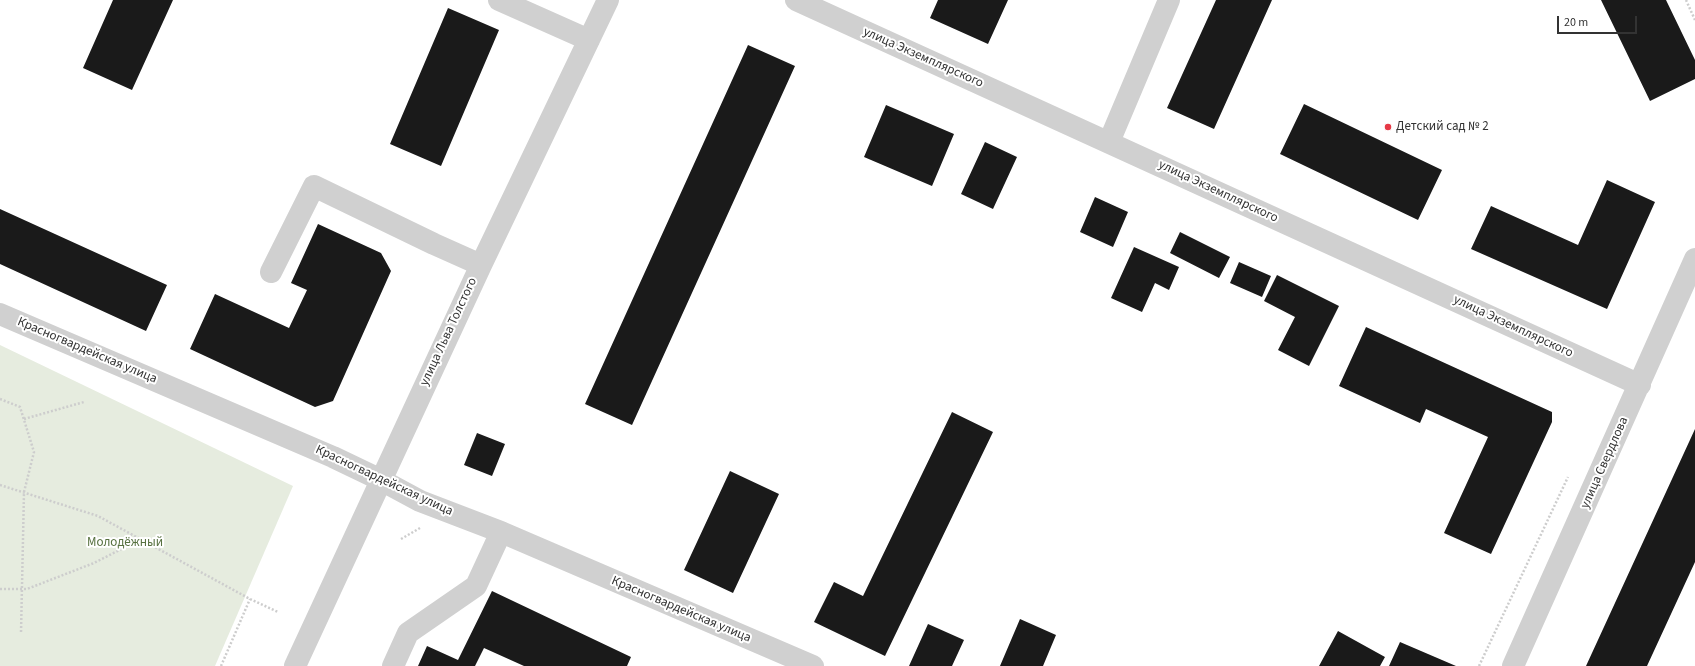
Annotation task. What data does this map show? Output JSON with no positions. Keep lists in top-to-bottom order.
{
  "streets": {
    "street": [
      "улица Экземплярского",
      "улица Льва Толстого",
      "Красногвардейская улица",
      "улица Свердлова"
    ]
  },
  "crossings": [
    ["улица Экземплярского", "улица Свердлова"],
    ["улица Льва Толстого", "Красногвардейская улица"]
  ],
  "parks": ["Молодёжный"],
  "places": ["Детский сад № 2"],
  "scale_bar": "20 m"
}
